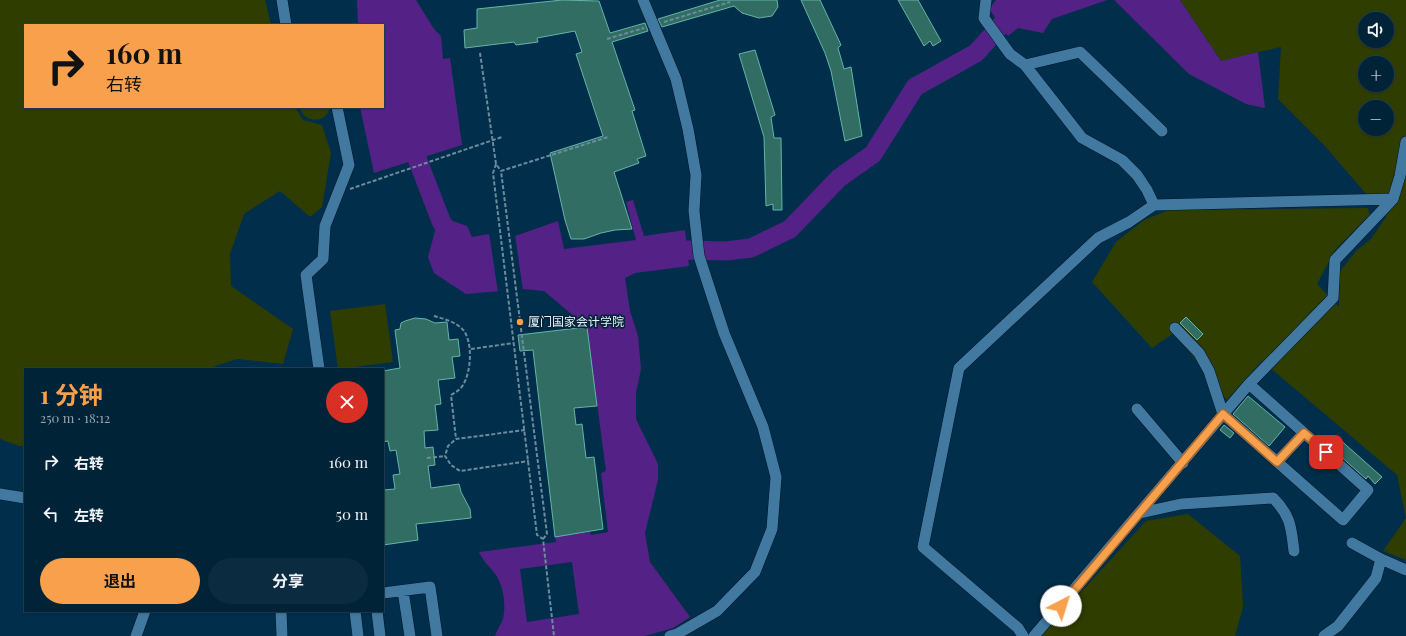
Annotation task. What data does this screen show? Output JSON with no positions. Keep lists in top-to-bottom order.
{
  "places": ["厦门国家会计学院"],
  "page": {
    "map_buttons": ["+", "−"],
    "turn": ["160 m", "右转"],
    "heading": ["1 分钟", "250 m · 18:12"],
    "list": [
      {
        "name": "右转",
        "value": "160 m"
      },
      {
        "name": "左转",
        "value": "50 m"
      }
    ],
    "buttons": ["退出", "分享"]
  }
}
